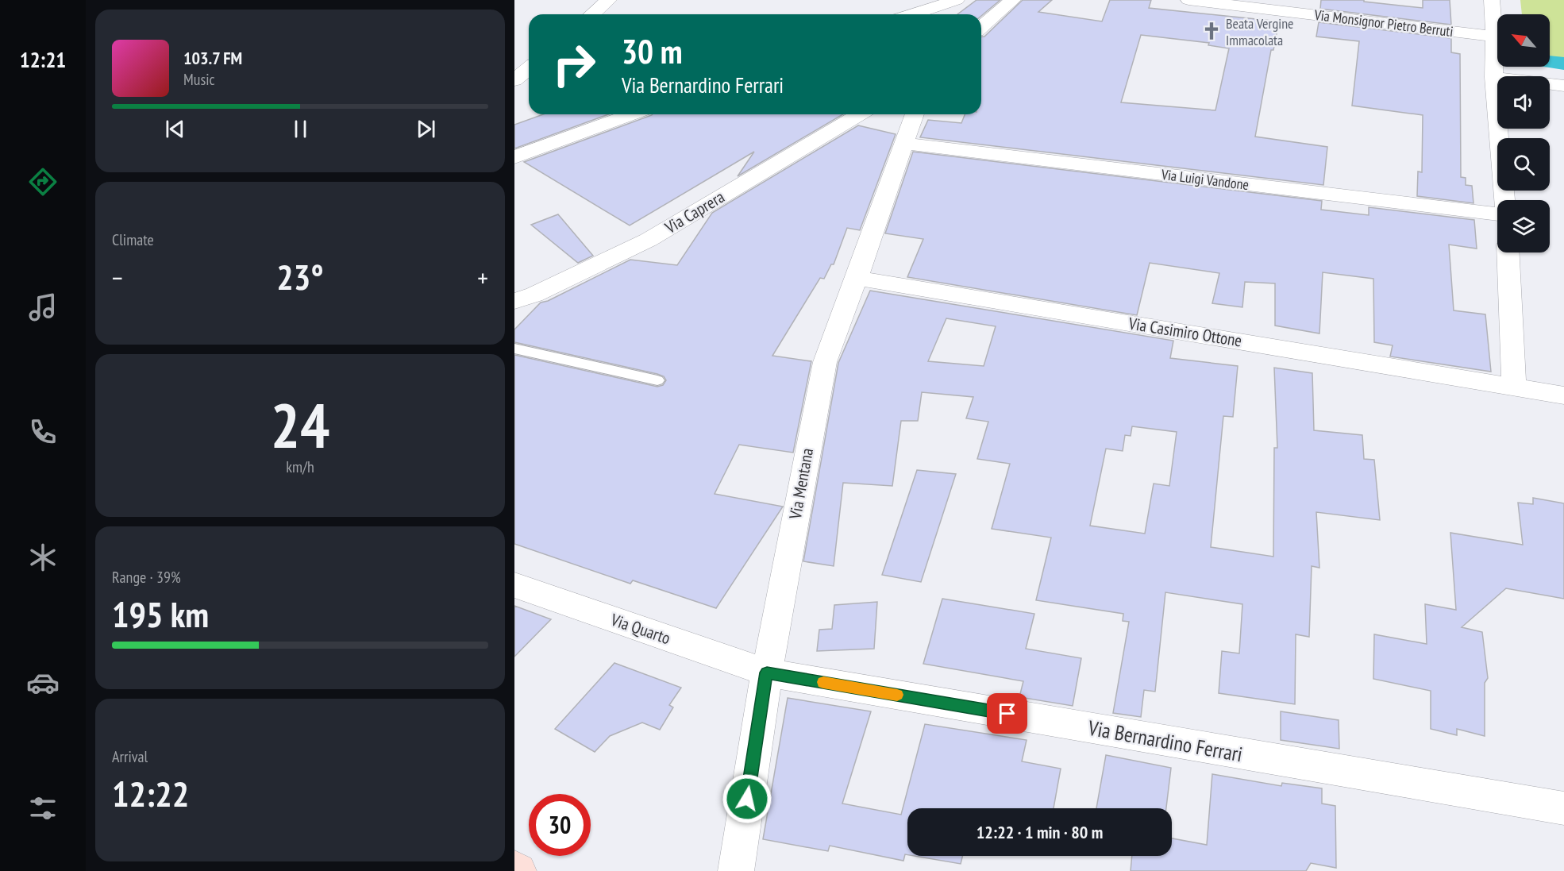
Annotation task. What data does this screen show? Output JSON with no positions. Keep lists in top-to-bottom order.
{
  "streets": {
    "street": [
      "Via Monsignor Pietro Berruti",
      "Via Luigi Vandone",
      "Via Caprera",
      "Via Casimiro Ottone",
      "Via Mentana",
      "Via Quarto",
      "Via Bernardino Ferrari"
    ]
  },
  "crossings": [
    ["Via Luigi Vandone", "Via Mentana"],
    ["Via Casimiro Ottone", "Via Mentana"],
    ["Via Mentana", "Via Quarto"],
    ["Via Mentana", "Via Bernardino Ferrari"],
    ["Via Quarto", "Via Bernardino Ferrari"]
  ],
  "places": {
    "church": ["Beata Vergine Immacolata"]
  },
  "north": "top left",
  "page": {
    "tabs": "12:21",
    "turn": ["30 m", "Via Bernardino Ferrari"],
    "song": ["103.7 FM", "Music"],
    "tile": [
      "Climate",
      ["24", "km/h"],
      ["Range · 39%", "195 km"],
      ["Arrival", "12:22"]
    ],
    "heat": ["−", "23°", "+"],
    "limit": "30",
    "trip": "12:22 · 1 min · 80 m"
  }
}
